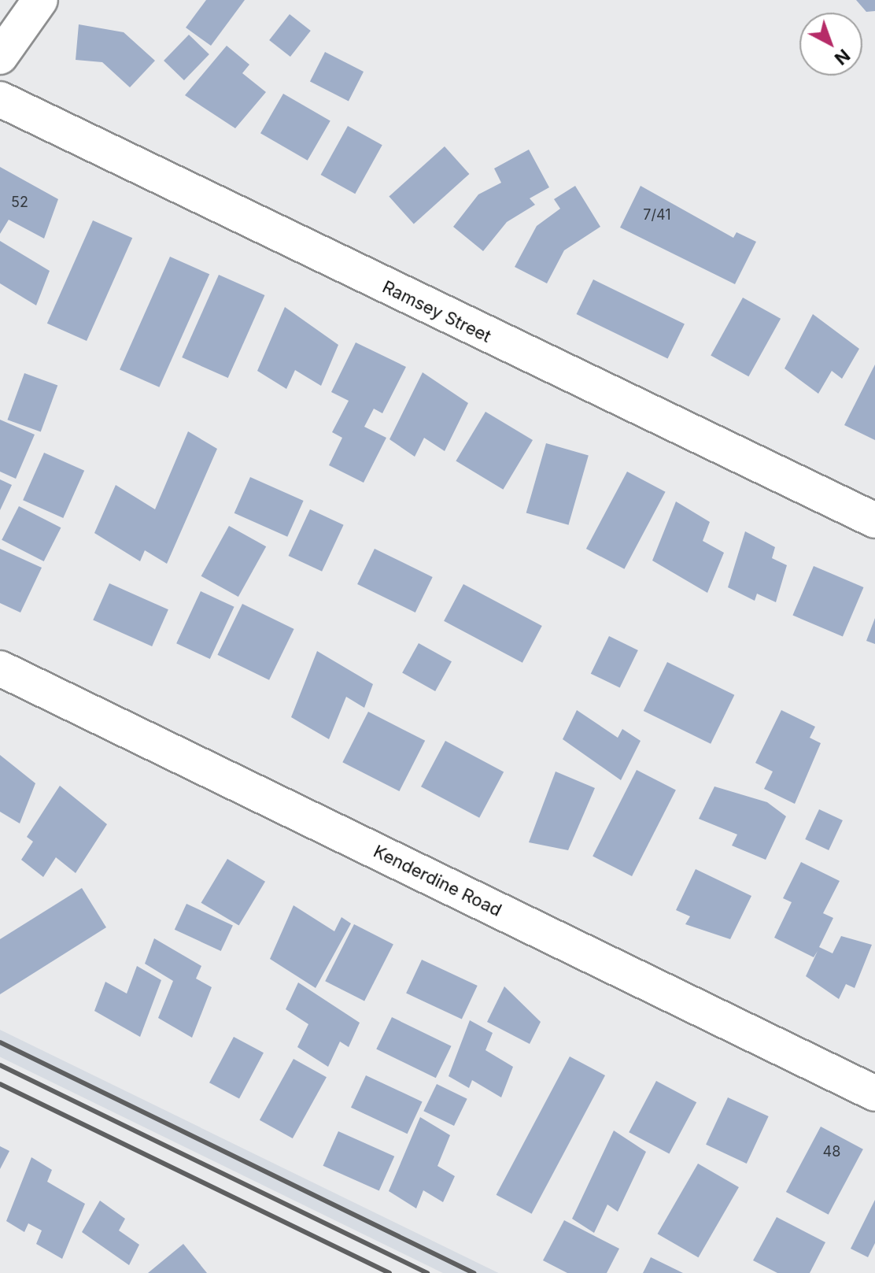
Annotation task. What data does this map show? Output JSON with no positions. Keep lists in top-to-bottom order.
{
  "streets": {
    "street": ["Ramsey Street", "Kenderdine Road"]
  },
  "house_numbers": ["52", "7/41", "48"],
  "north": "bottom right"
}
